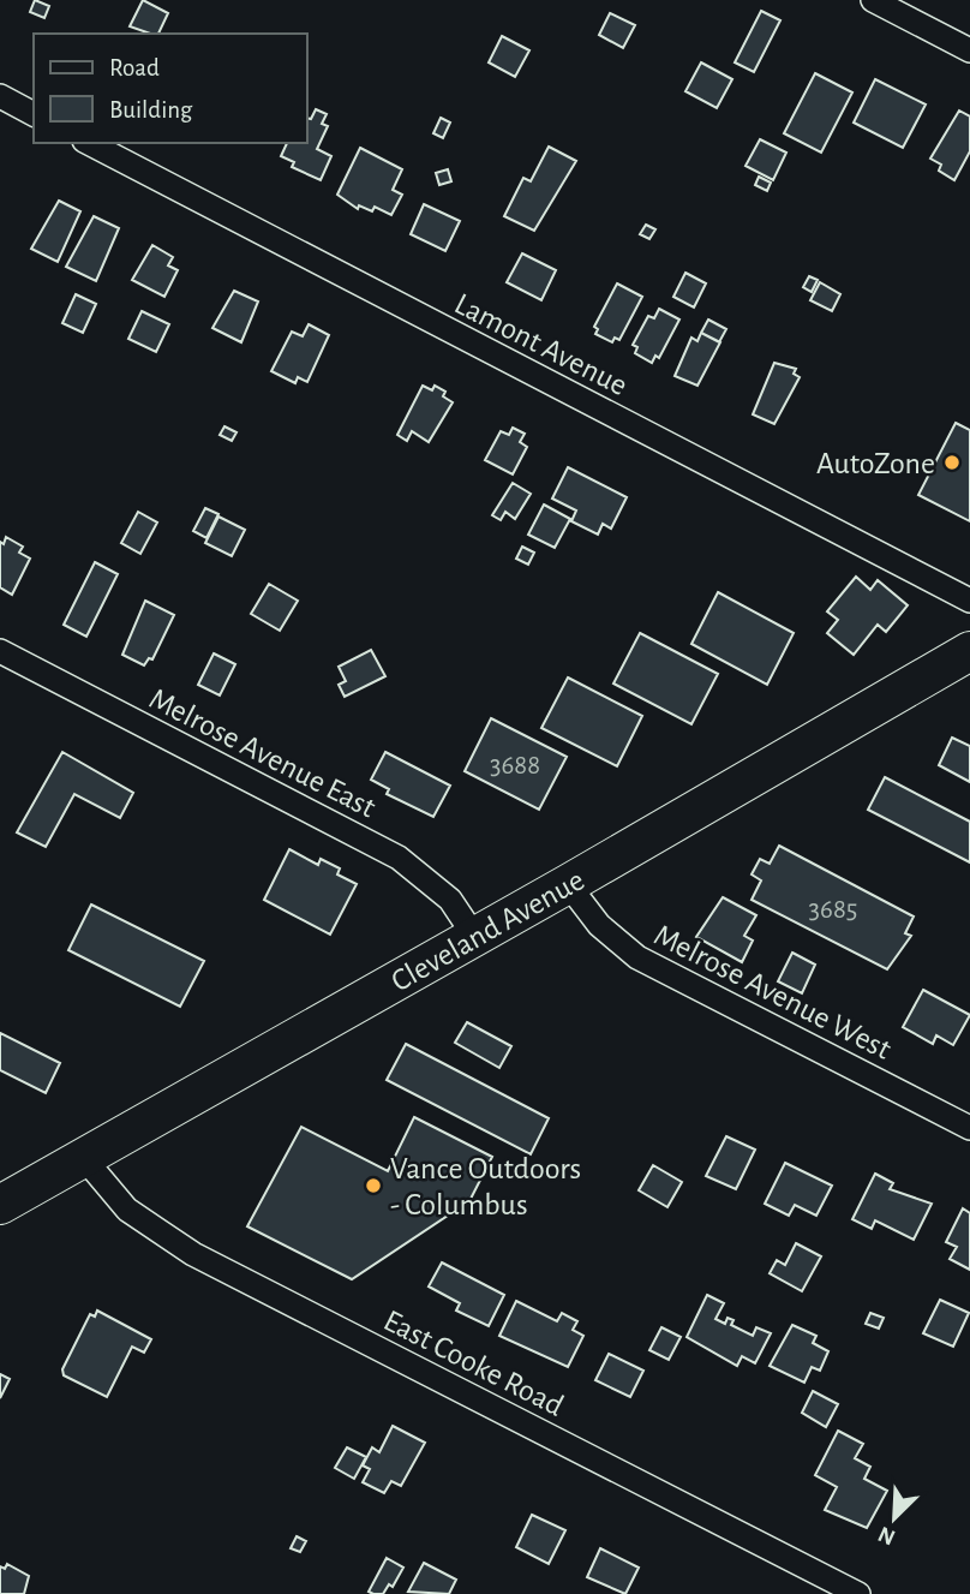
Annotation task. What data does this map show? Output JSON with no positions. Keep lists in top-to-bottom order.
{
  "streets": {
    "main road": ["Cleveland Avenue"],
    "street": [
      "Lamont Avenue",
      "Melrose Avenue East",
      "Melrose Avenue West",
      "East Cooke Road"
    ]
  },
  "crossings": [
    ["Melrose Avenue East", "Cleveland Avenue"],
    ["Cleveland Avenue", "Melrose Avenue West"],
    ["Cleveland Avenue", "East Cooke Road"]
  ],
  "places": ["AutoZone", "Vance Outdoors - Columbus"],
  "house_numbers": ["3688", "3685"],
  "legend": ["Road", "Building"],
  "north": "bottom left"
}
